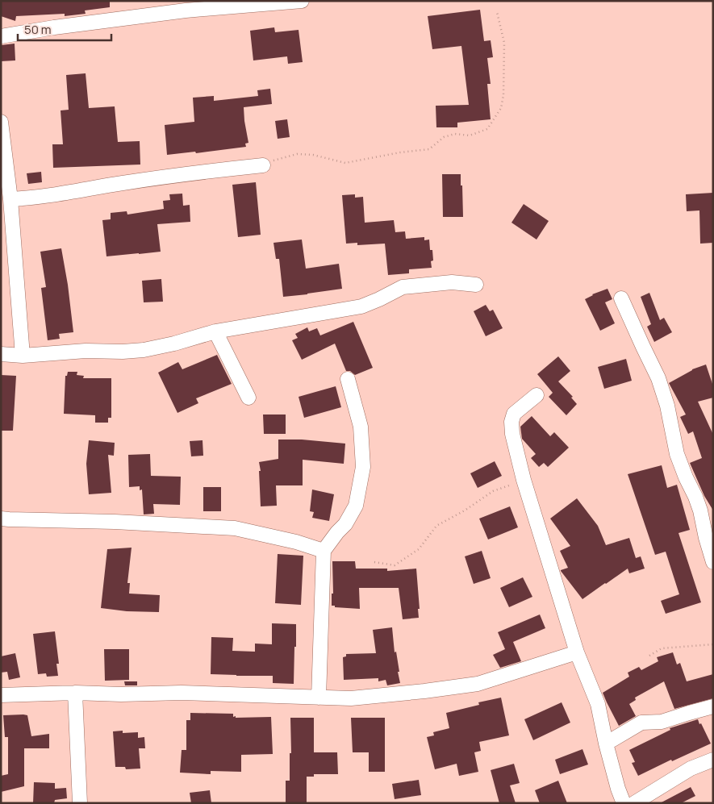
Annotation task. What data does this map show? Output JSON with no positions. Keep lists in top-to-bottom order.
{
  "scale_bar": "50 m"
}
